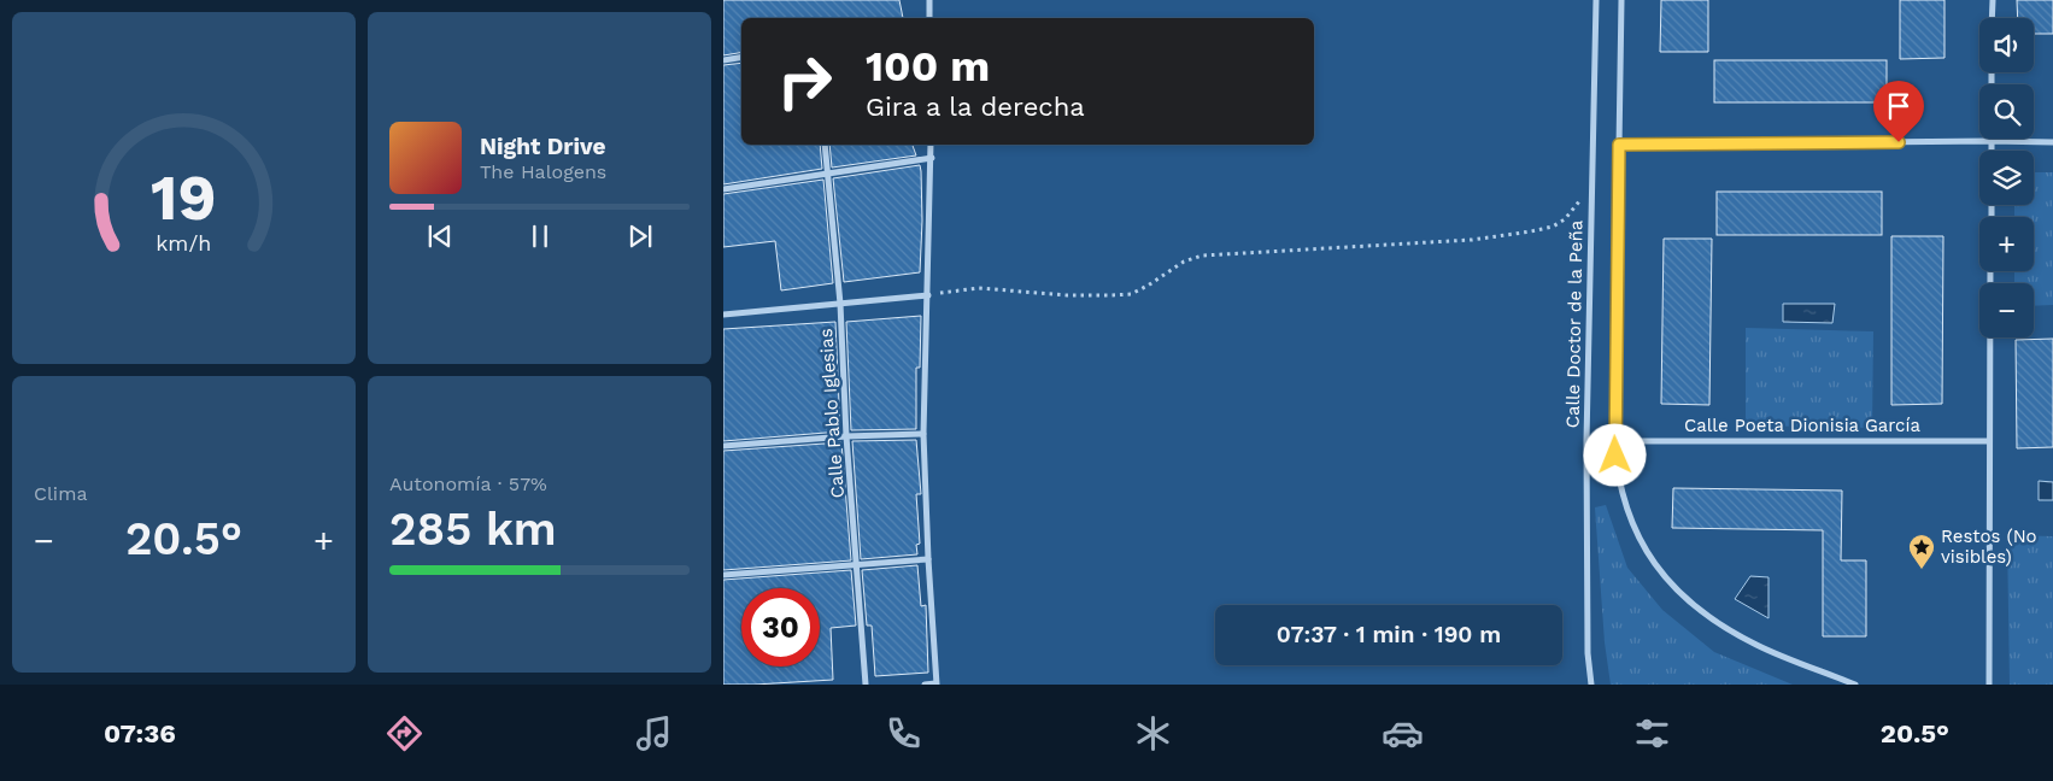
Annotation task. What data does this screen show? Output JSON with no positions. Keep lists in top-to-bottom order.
{
  "streets": {
    "street": ["Calle Doctor de la Peña", "Calle Pablo Iglesias", "Calle Poeta Dionisia García"]
  },
  "places": {
    "place": ["Restos (No visibles)"]
  },
  "page": {
    "map_buttons": ["+", "−"],
    "turn": ["100 m", "Gira a la derecha"],
    "song": ["Night Drive", "The Halogens"],
    "tile": [
      "Clima",
      ["Autonomía · 57%", "285 km"]
    ],
    "heat": ["−", "20.5°", "+"],
    "limit": "30",
    "trip": "07:37 · 1 min · 190 m",
    "tabs": ["07:36", "20.5°"],
    "gauge": ["19", "km/h"]
  }
}
